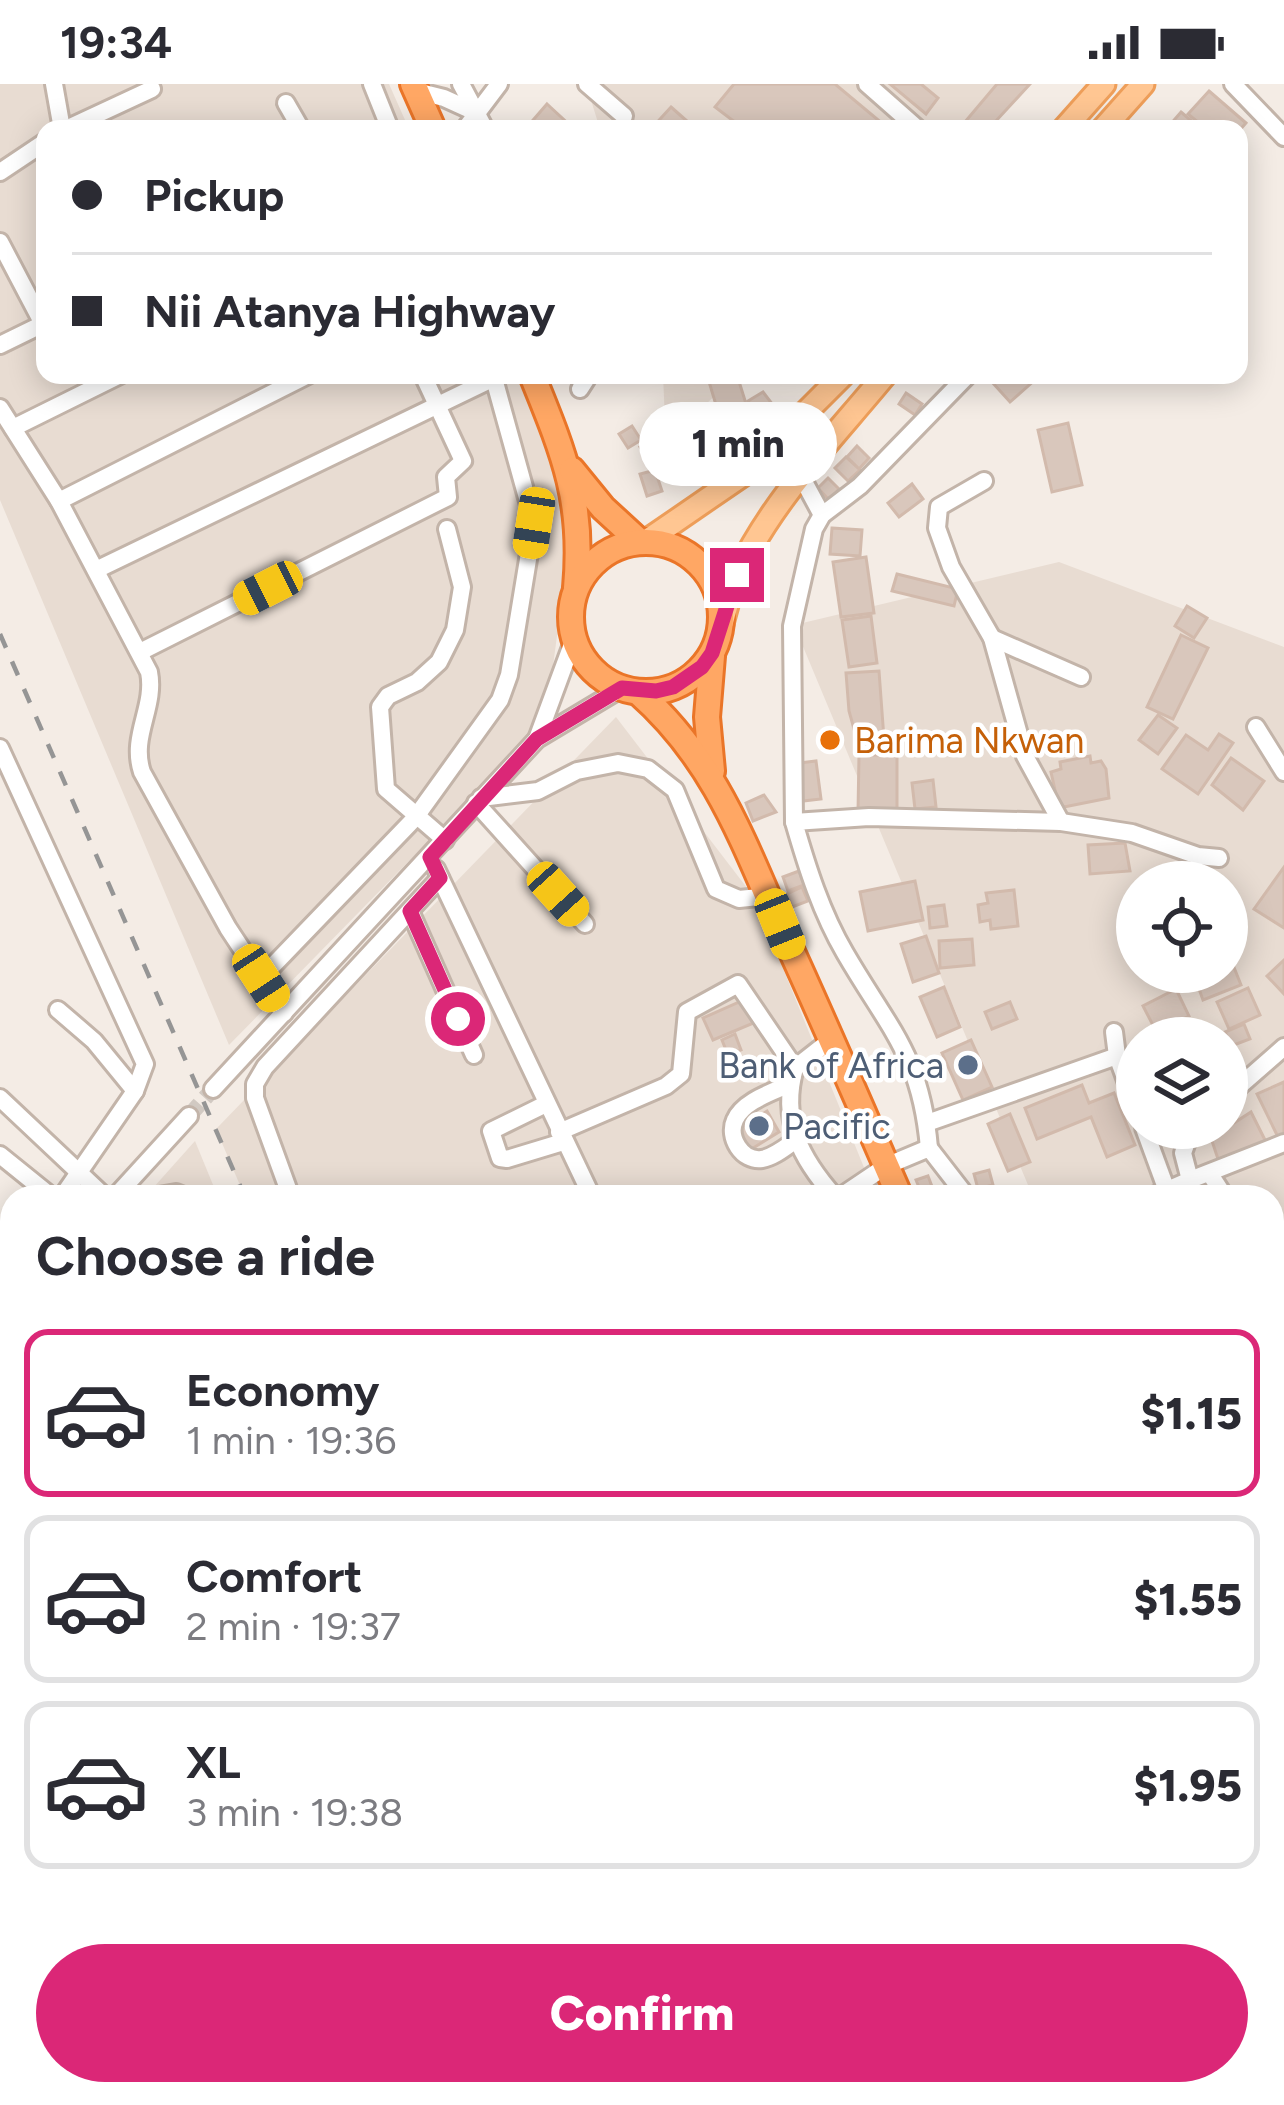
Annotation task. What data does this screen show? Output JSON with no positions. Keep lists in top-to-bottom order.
{
  "places": ["Barima Nkwan", "Bank of Africa", "Pacific"],
  "page": {
    "status": "19:34",
    "banner": ["Pickup", "Nii Atanya Highway"],
    "bubble": "1 min",
    "heading": "Choose a ride",
    "list": [
      {
        "name": "Economy",
        "note": "1 min · 19:36",
        "value": "$1.15"
      },
      {
        "name": "Comfort",
        "note": "2 min · 19:37",
        "value": "$1.55"
      },
      {
        "name": "XL",
        "note": "3 min · 19:38",
        "value": "$1.95"
      }
    ],
    "buttons": "Confirm"
  }
}
